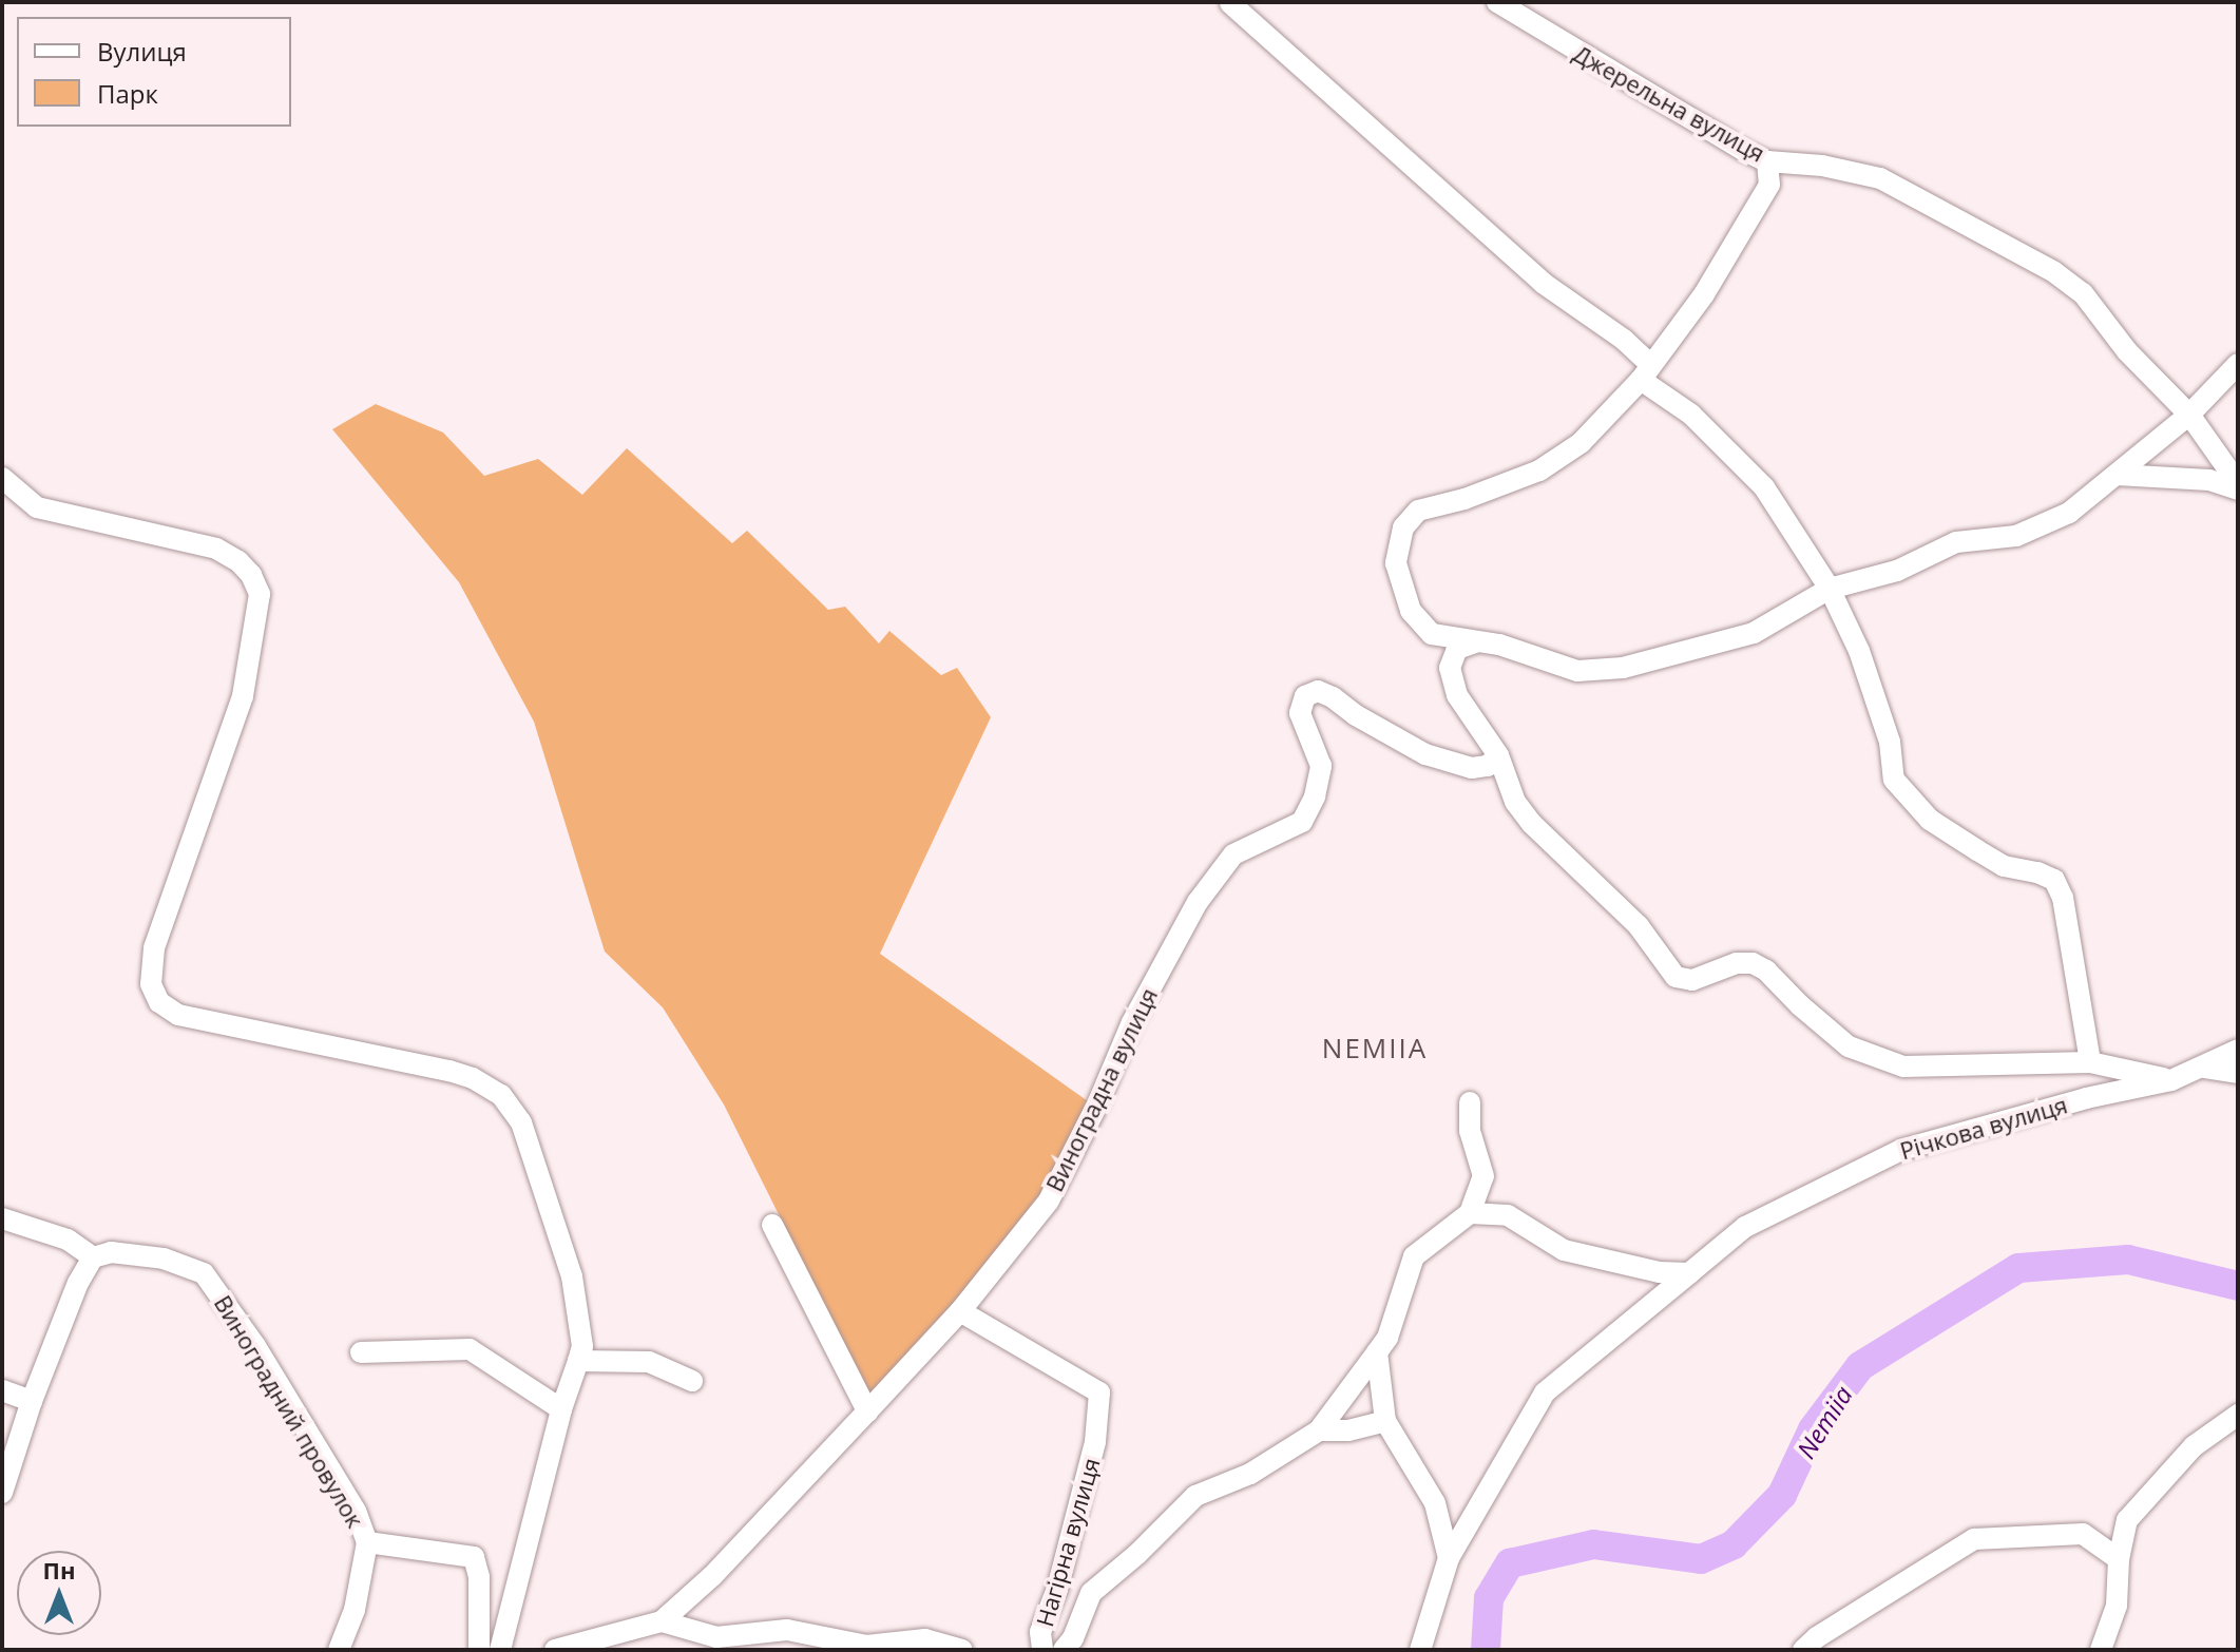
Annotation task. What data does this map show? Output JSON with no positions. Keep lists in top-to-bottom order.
{
  "streets": {
    "street": [
      "Джерельна вулиця",
      "Виноградна вулиця",
      "Річкова вулиця",
      "Виноградний провулок",
      "Нагірна вулиця"
    ]
  },
  "crossings": [
    ["Виноградна вулиця", "Нагірна вулиця"]
  ],
  "districts": ["NEMIIA"],
  "water": ["Nemiia"],
  "legend": ["Вулиця", "Парк"],
  "north": "top"
}
